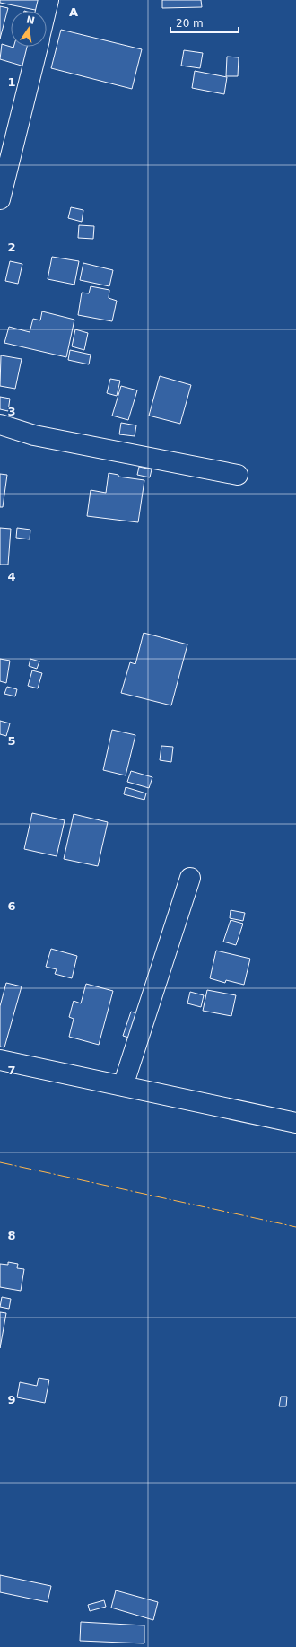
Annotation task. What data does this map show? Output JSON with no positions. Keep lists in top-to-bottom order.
{
  "scale_bar": "20 m",
  "north": "top",
  "grid": {
    "columns": ["A"],
    "rows": [
      "1",
      "2",
      "3",
      "4",
      "5",
      "6",
      "7",
      "8",
      "9"
    ]
  }
}
